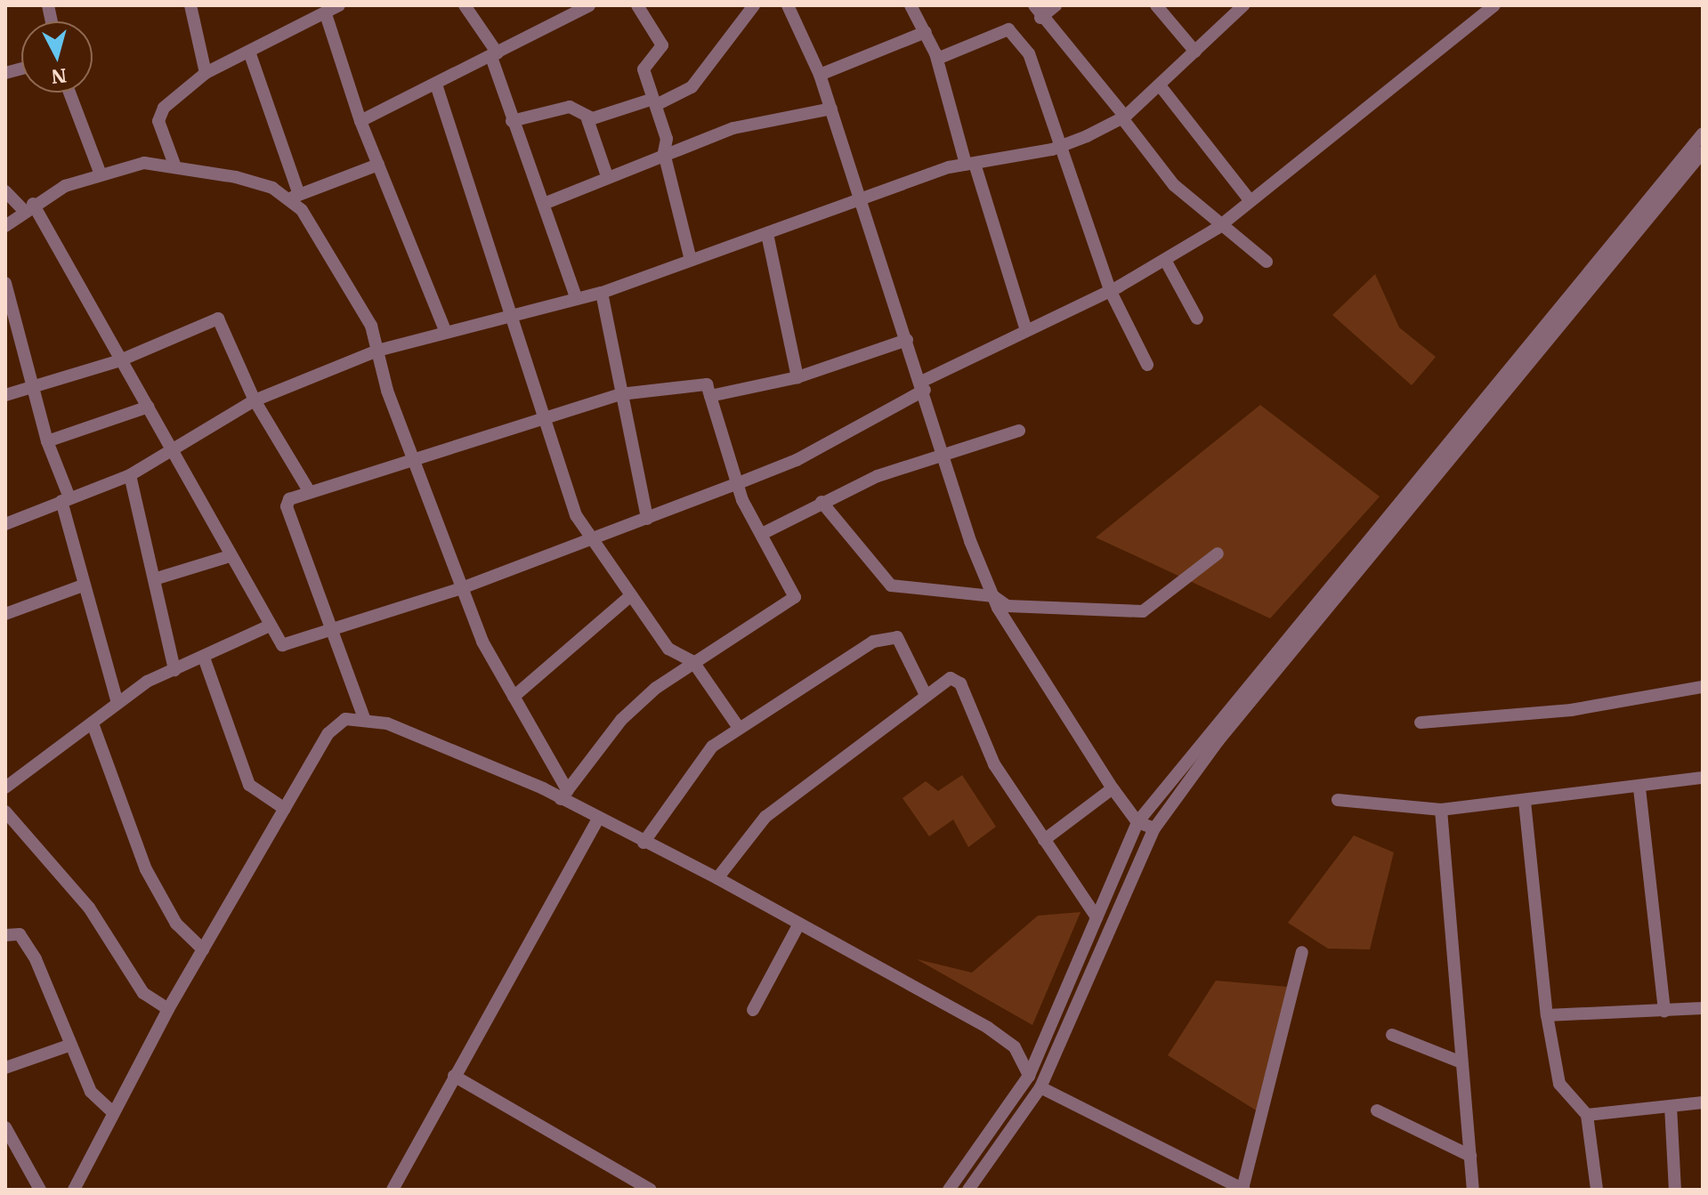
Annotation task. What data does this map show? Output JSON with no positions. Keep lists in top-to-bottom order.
{
  "north": "bottom"
}
